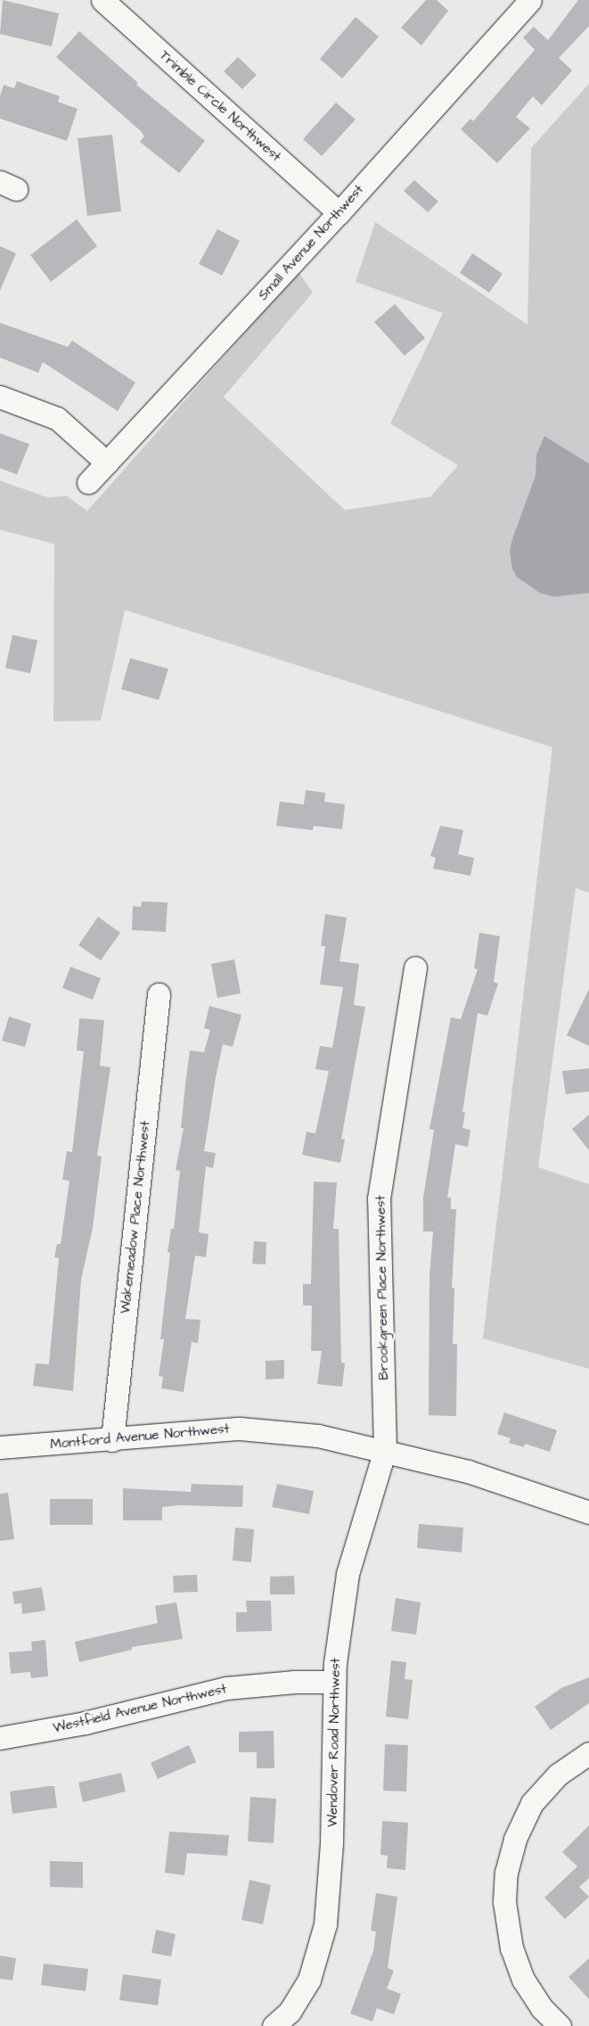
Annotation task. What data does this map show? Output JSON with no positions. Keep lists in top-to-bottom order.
{
  "streets": {
    "street": [
      "Trimble Circle Northwest",
      "Small Avenue Northwest",
      "Wakemeadow Place Northwest",
      "Brookgreen Place Northwest",
      "Montford Avenue Northwest",
      "Westfield Avenue Northwest",
      "Wendover Road Northwest"
    ]
  },
  "crossings": [
    ["Trimble Circle Northwest", "Small Avenue Northwest"],
    ["Wakemeadow Place Northwest", "Montford Avenue Northwest"],
    ["Brookgreen Place Northwest", "Montford Avenue Northwest"],
    ["Brookgreen Place Northwest", "Wendover Road Northwest"],
    ["Montford Avenue Northwest", "Wendover Road Northwest"],
    ["Westfield Avenue Northwest", "Wendover Road Northwest"]
  ]
}
